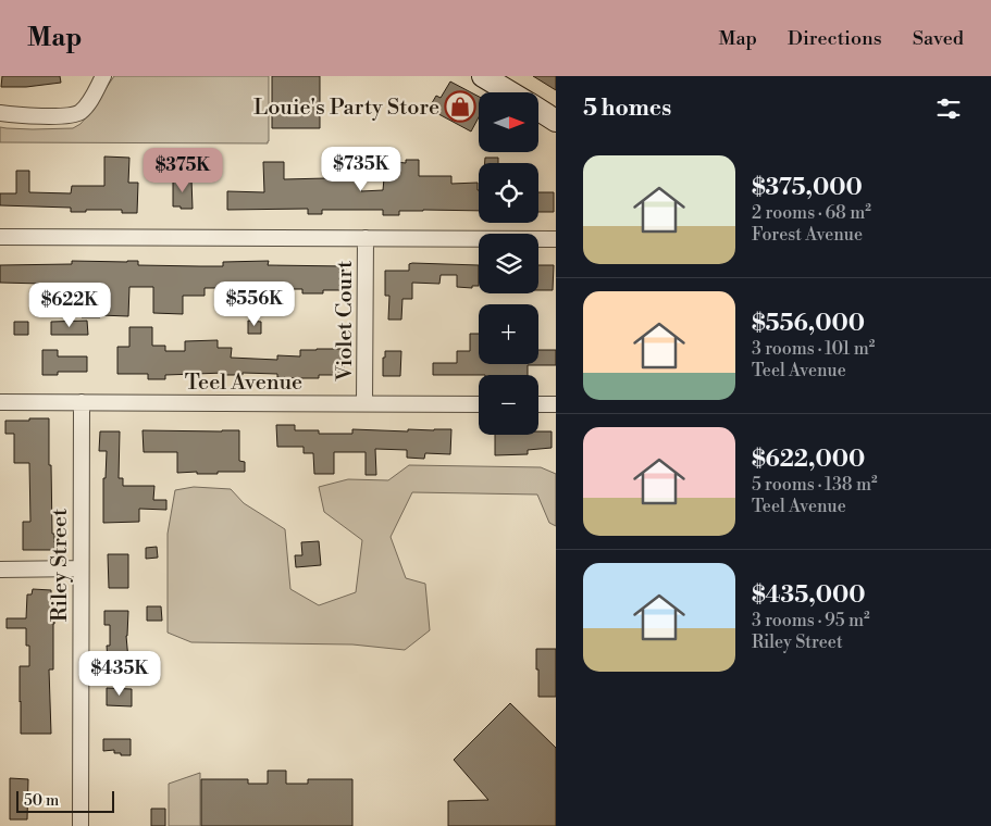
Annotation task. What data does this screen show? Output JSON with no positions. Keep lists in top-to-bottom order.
{
  "streets": {
    "street": ["Violet Court", "Teel Avenue", "Riley Street"]
  },
  "crossings": [
    ["Violet Court", "Teel Avenue"],
    ["Teel Avenue", "Riley Street"]
  ],
  "places": {
    "shop": ["Louie's Party Store"]
  },
  "scale_bar": "50 m",
  "north": "right",
  "page": {
    "header": "Map",
    "nav": ["Map", "Directions", "Saved"],
    "heading": "5 homes",
    "map_buttons": ["+", "−"],
    "list": [
      {
        "name": "$375,000",
        "note": "2 rooms · 68 m² · Forest Avenue"
      },
      {
        "name": "$556,000",
        "note": "3 rooms · 101 m² · Teel Avenue"
      },
      {
        "name": "$622,000",
        "note": "5 rooms · 138 m² · Teel Avenue"
      },
      {
        "name": "$435,000",
        "note": "3 rooms · 95 m² · Riley Street"
      }
    ],
    "price": [
      "$735K",
      "$375K",
      "$556K",
      "$622K",
      "$435K"
    ],
    "scale": "50 m"
  }
}
